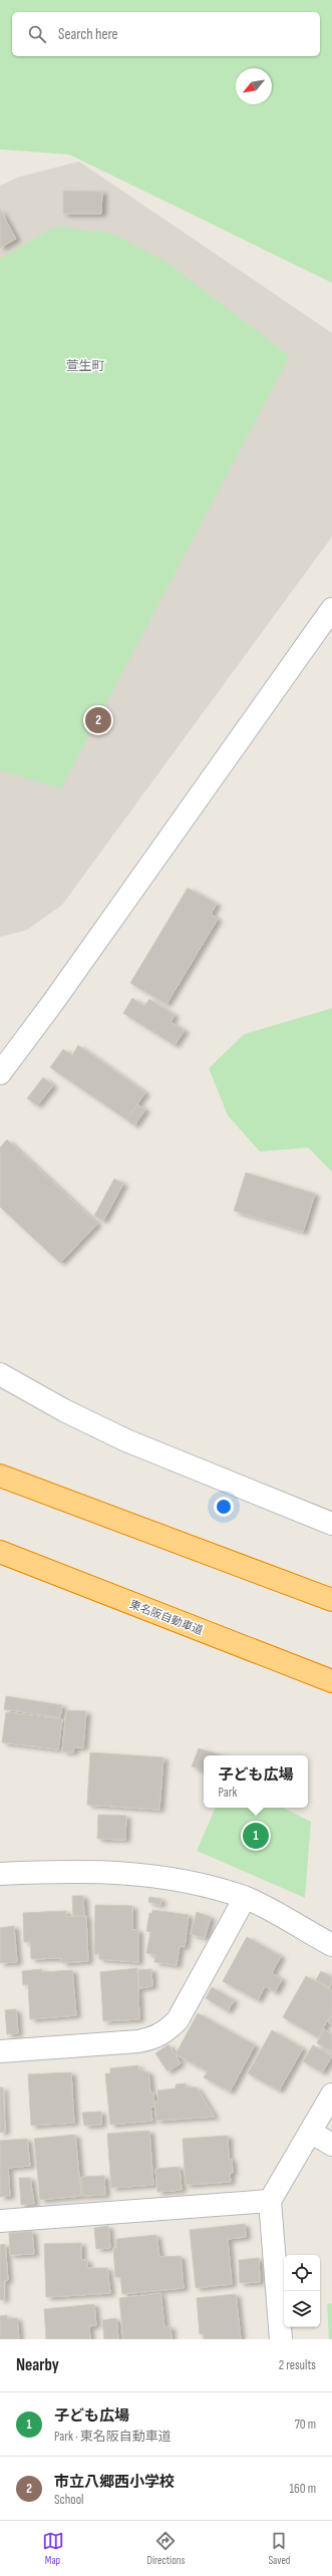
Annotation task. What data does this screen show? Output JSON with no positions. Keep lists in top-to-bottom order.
{
  "streets": {
    "highway": ["東名阪自動車道"]
  },
  "districts": ["萱生町"],
  "north": "bottom left",
  "page": {
    "search": "Search here",
    "pins": ["2", "1"],
    "popup": ["子ども広場", "Park"],
    "heading": ["Nearby", "2 results"],
    "list": [
      {
        "mark": "1",
        "name": "子ども広場",
        "note": "Park · 東名阪自動車道",
        "value": "70 m"
      },
      {
        "mark": "2",
        "name": "市立八郷西小学校",
        "note": "School",
        "value": "160 m"
      }
    ],
    "nav": ["Map", "Directions", "Saved"]
  }
}
